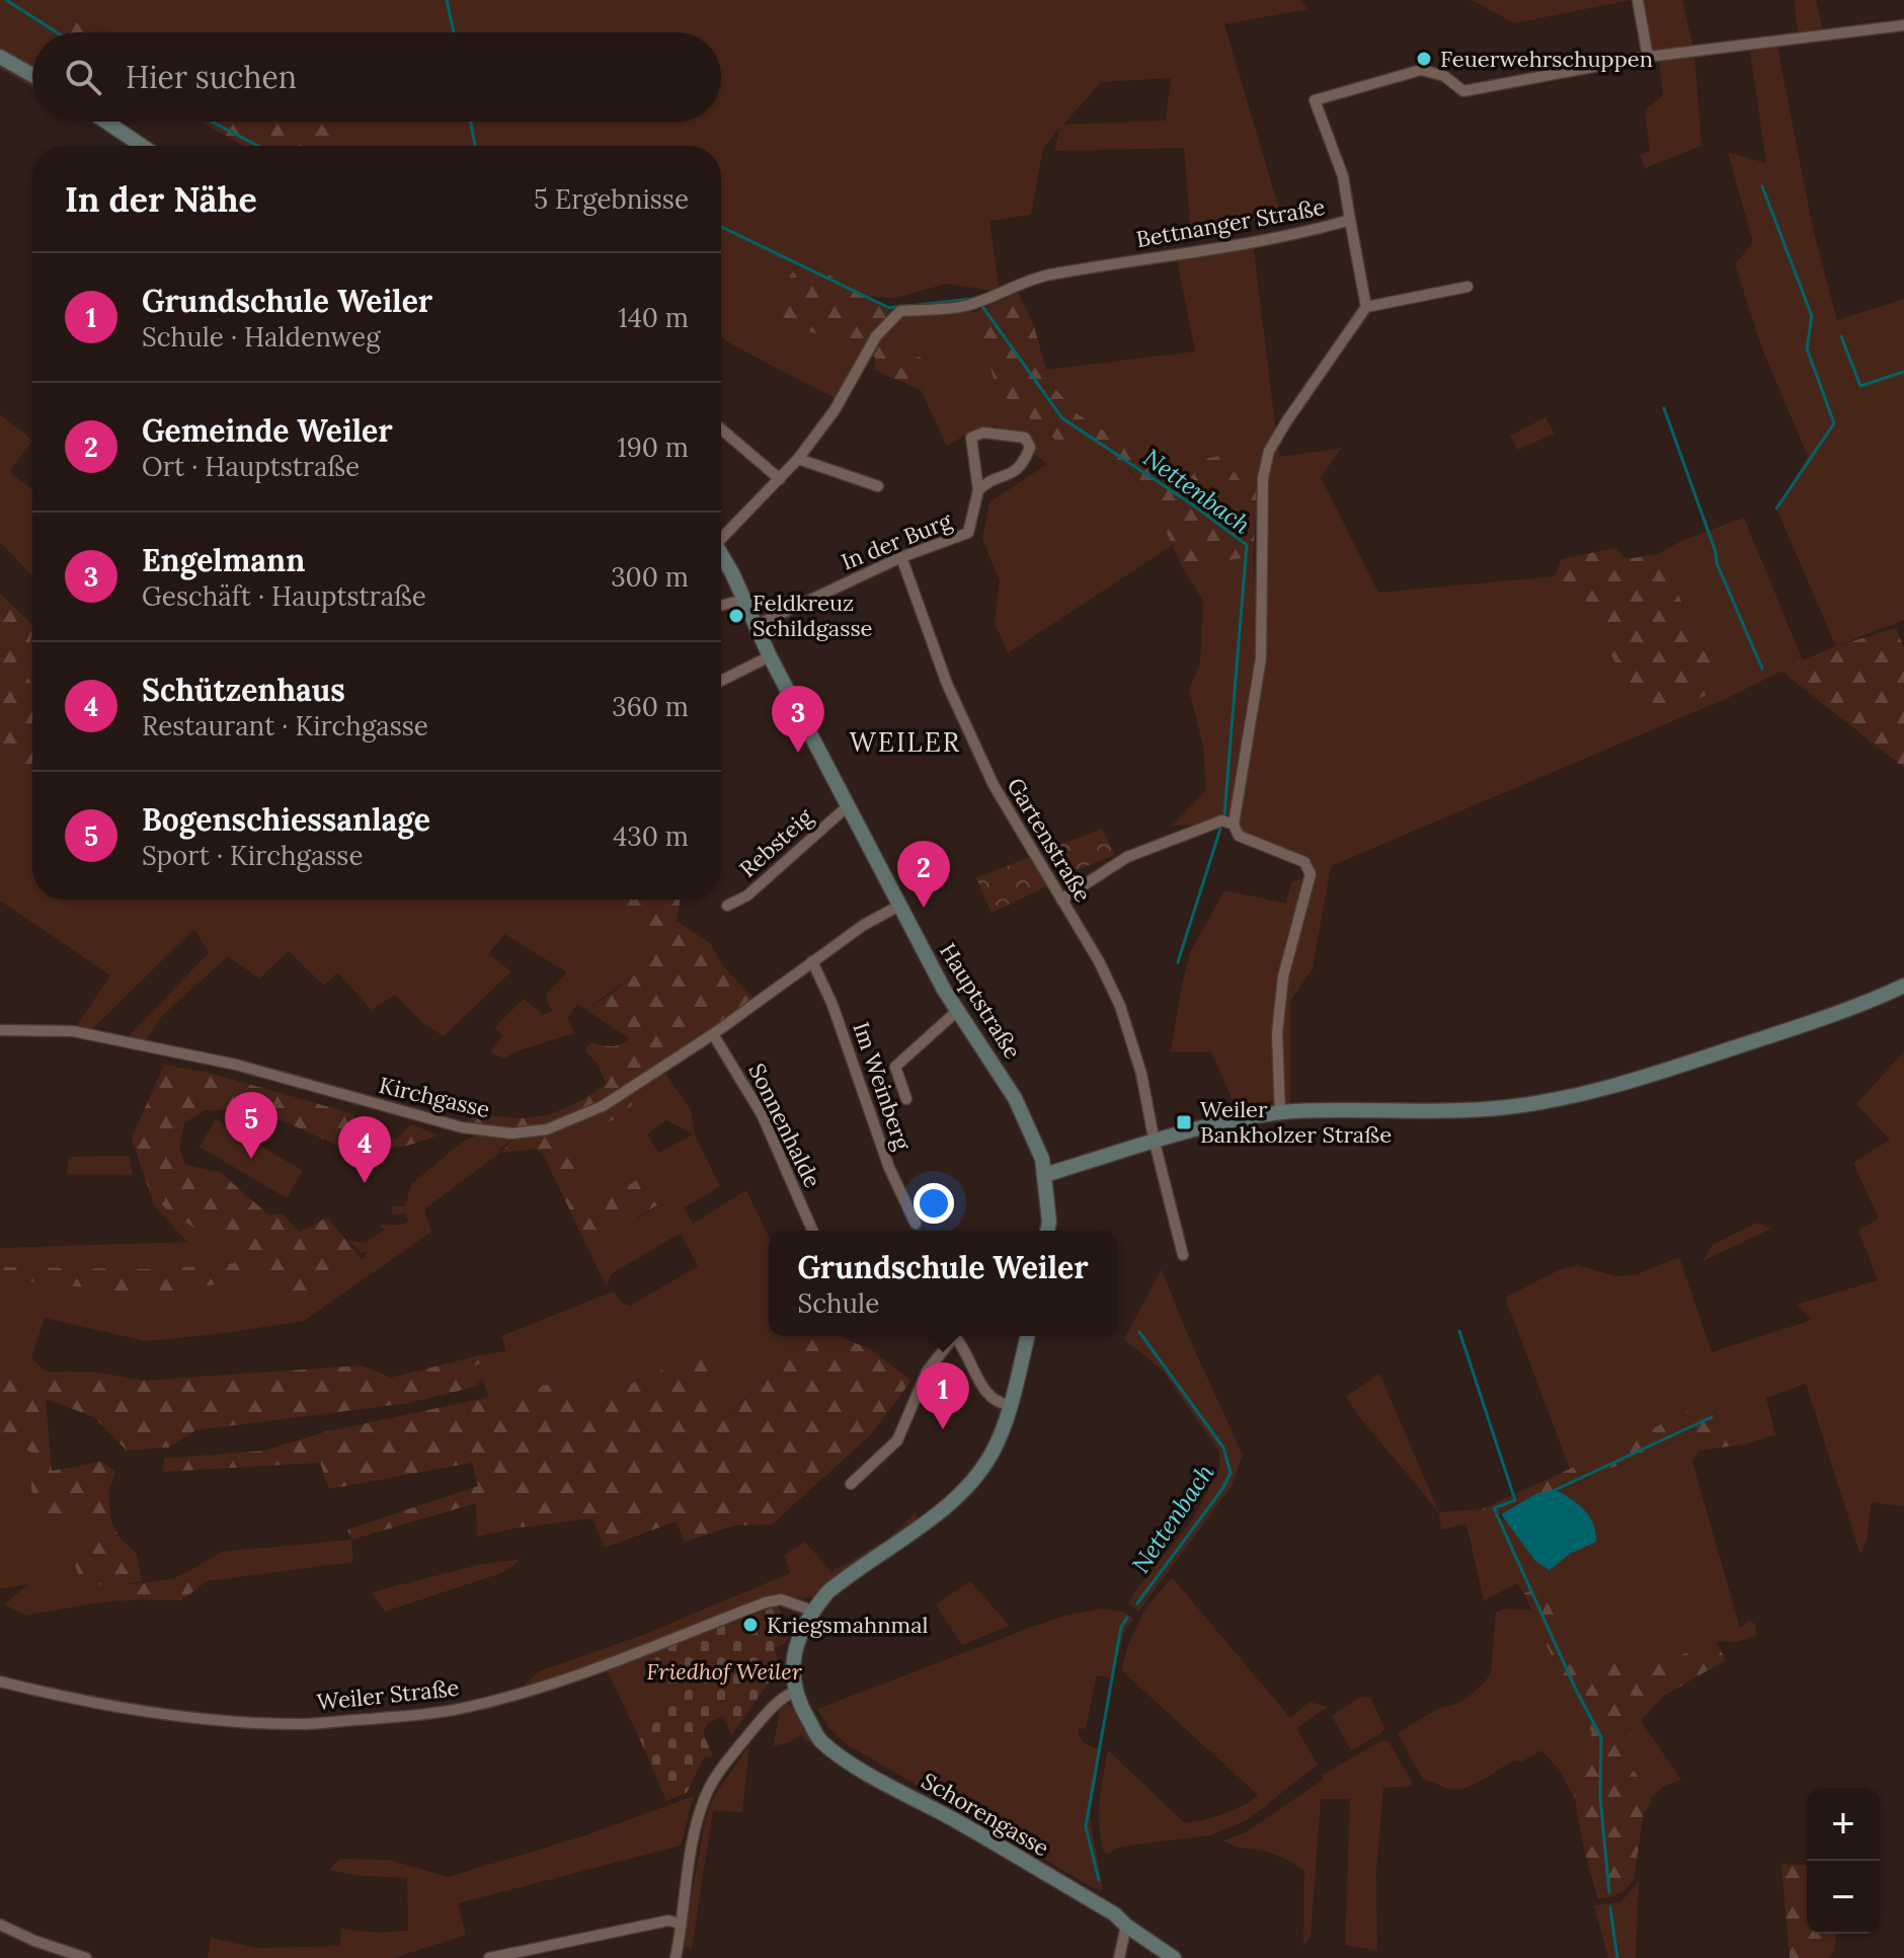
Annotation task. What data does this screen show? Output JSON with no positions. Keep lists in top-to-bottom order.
{
  "streets": {
    "street": [
      "Bettnanger Straße",
      "In der Burg",
      "Gartenstraße",
      "Rebsteig",
      "Hauptstraße",
      "Im Weinberg",
      "Kirchgasse",
      "Sonnenhalde",
      "Weiler Straße",
      "Schorengasse"
    ]
  },
  "crossings": [
    ["In der Burg", "Gartenstraße"],
    ["In der Burg", "Hauptstraße"],
    ["Rebsteig", "Hauptstraße"],
    ["Hauptstraße", "Kirchgasse"],
    ["Im Weinberg", "Kirchgasse"],
    ["Kirchgasse", "Sonnenhalde"]
  ],
  "districts": ["WEILER"],
  "water": ["Nettenbach"],
  "parks": ["Friedhof Weiler"],
  "places": {
    "other": ["Feuerwehrschuppen", "Feldkreuz Schildgasse", "Kriegsmahnmal"],
    "transit": ["Weiler Bankholzer Straße"]
  },
  "page": {
    "search": "Hier suchen",
    "heading": ["In der Nähe", "5 Ergebnisse"],
    "list": [
      {
        "mark": "1",
        "name": "Grundschule Weiler",
        "note": "Schule · Haldenweg",
        "value": "140 m"
      },
      {
        "mark": "2",
        "name": "Gemeinde Weiler",
        "note": "Ort · Hauptstraße",
        "value": "190 m"
      },
      {
        "mark": "3",
        "name": "Engelmann",
        "note": "Geschäft · Hauptstraße",
        "value": "300 m"
      },
      {
        "mark": "4",
        "name": "Schützenhaus",
        "note": "Restaurant · Kirchgasse",
        "value": "360 m"
      },
      {
        "mark": "5",
        "name": "Bogenschiessanlage",
        "note": "Sport · Kirchgasse",
        "value": "430 m"
      }
    ],
    "pins": [
      "3",
      "2",
      "5",
      "4",
      "1"
    ],
    "popup": ["Grundschule Weiler", "Schule"],
    "map_buttons": ["+", "−"]
  }
}
